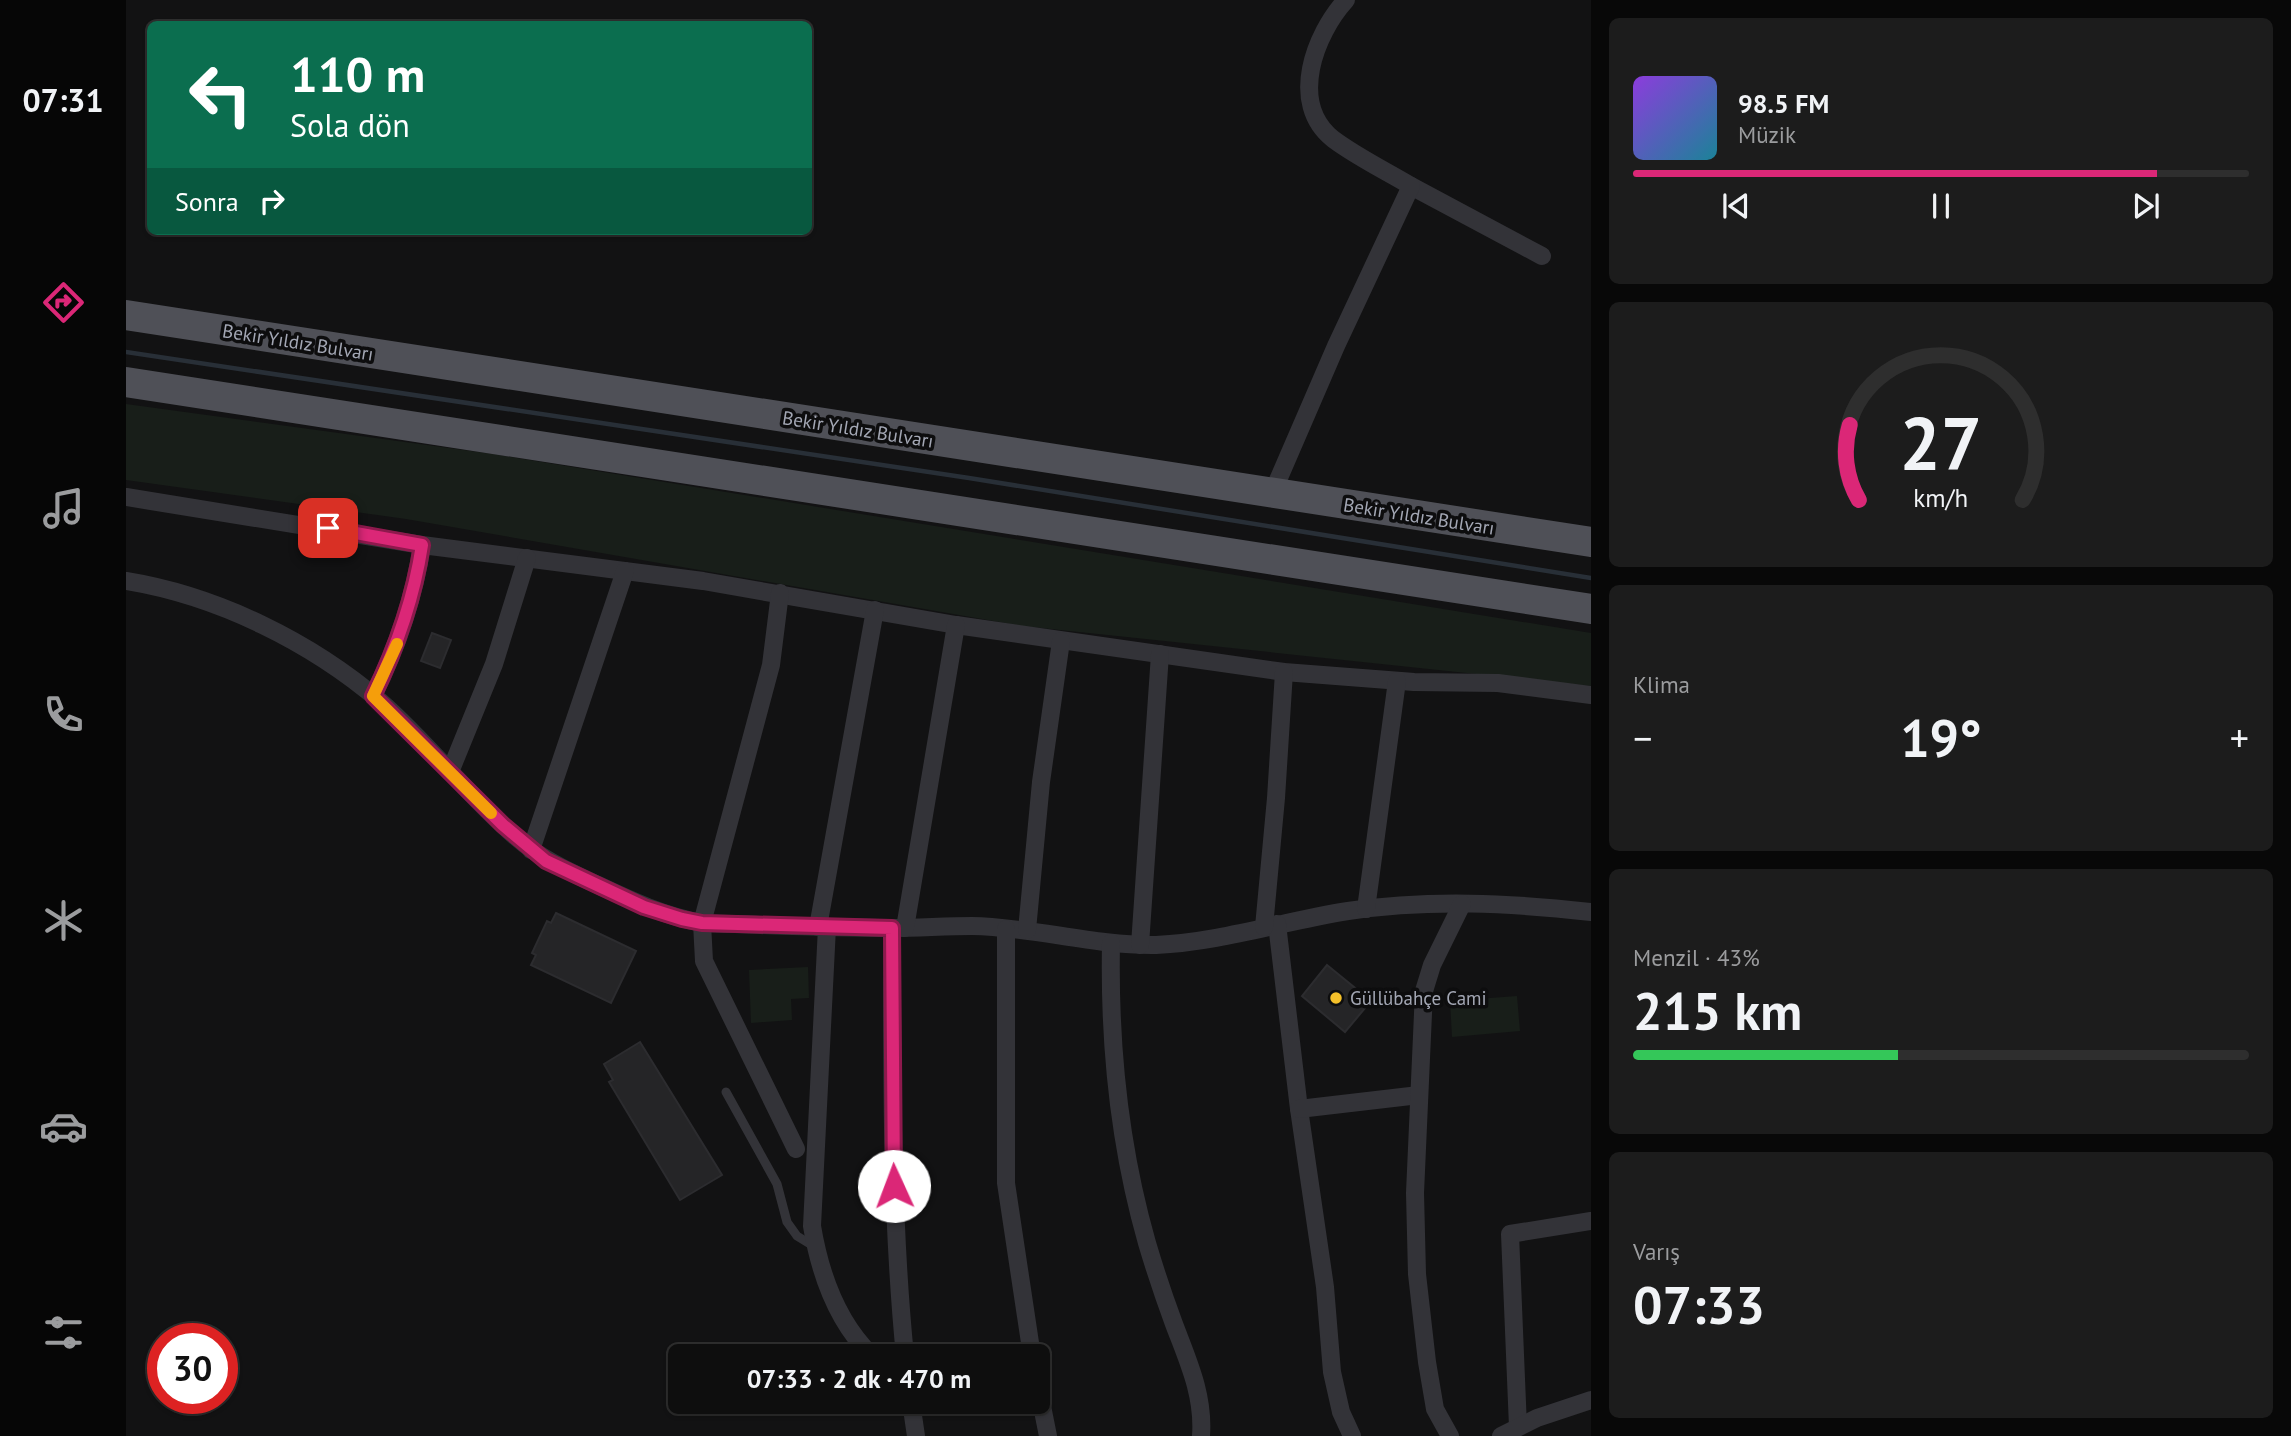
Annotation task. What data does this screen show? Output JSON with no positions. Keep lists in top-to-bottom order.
{
  "streets": {
    "main road": ["Bekir Yıldız Bulvarı"]
  },
  "places": ["Güllübahçe Cami"],
  "page": {
    "tabs": "07:31",
    "turn": ["110 m", "Sola dön"],
    "song": ["98.5 FM", "Müzik"],
    "then": "Sonra",
    "tile": [
      "Klima",
      ["Menzil · 43%", "215 km"],
      ["Varış", "07:33"]
    ],
    "heat": ["−", "19°", "+"],
    "limit": "30",
    "trip": "07:33 · 2 dk · 470 m",
    "gauge": ["27", "km/h"]
  }
}
